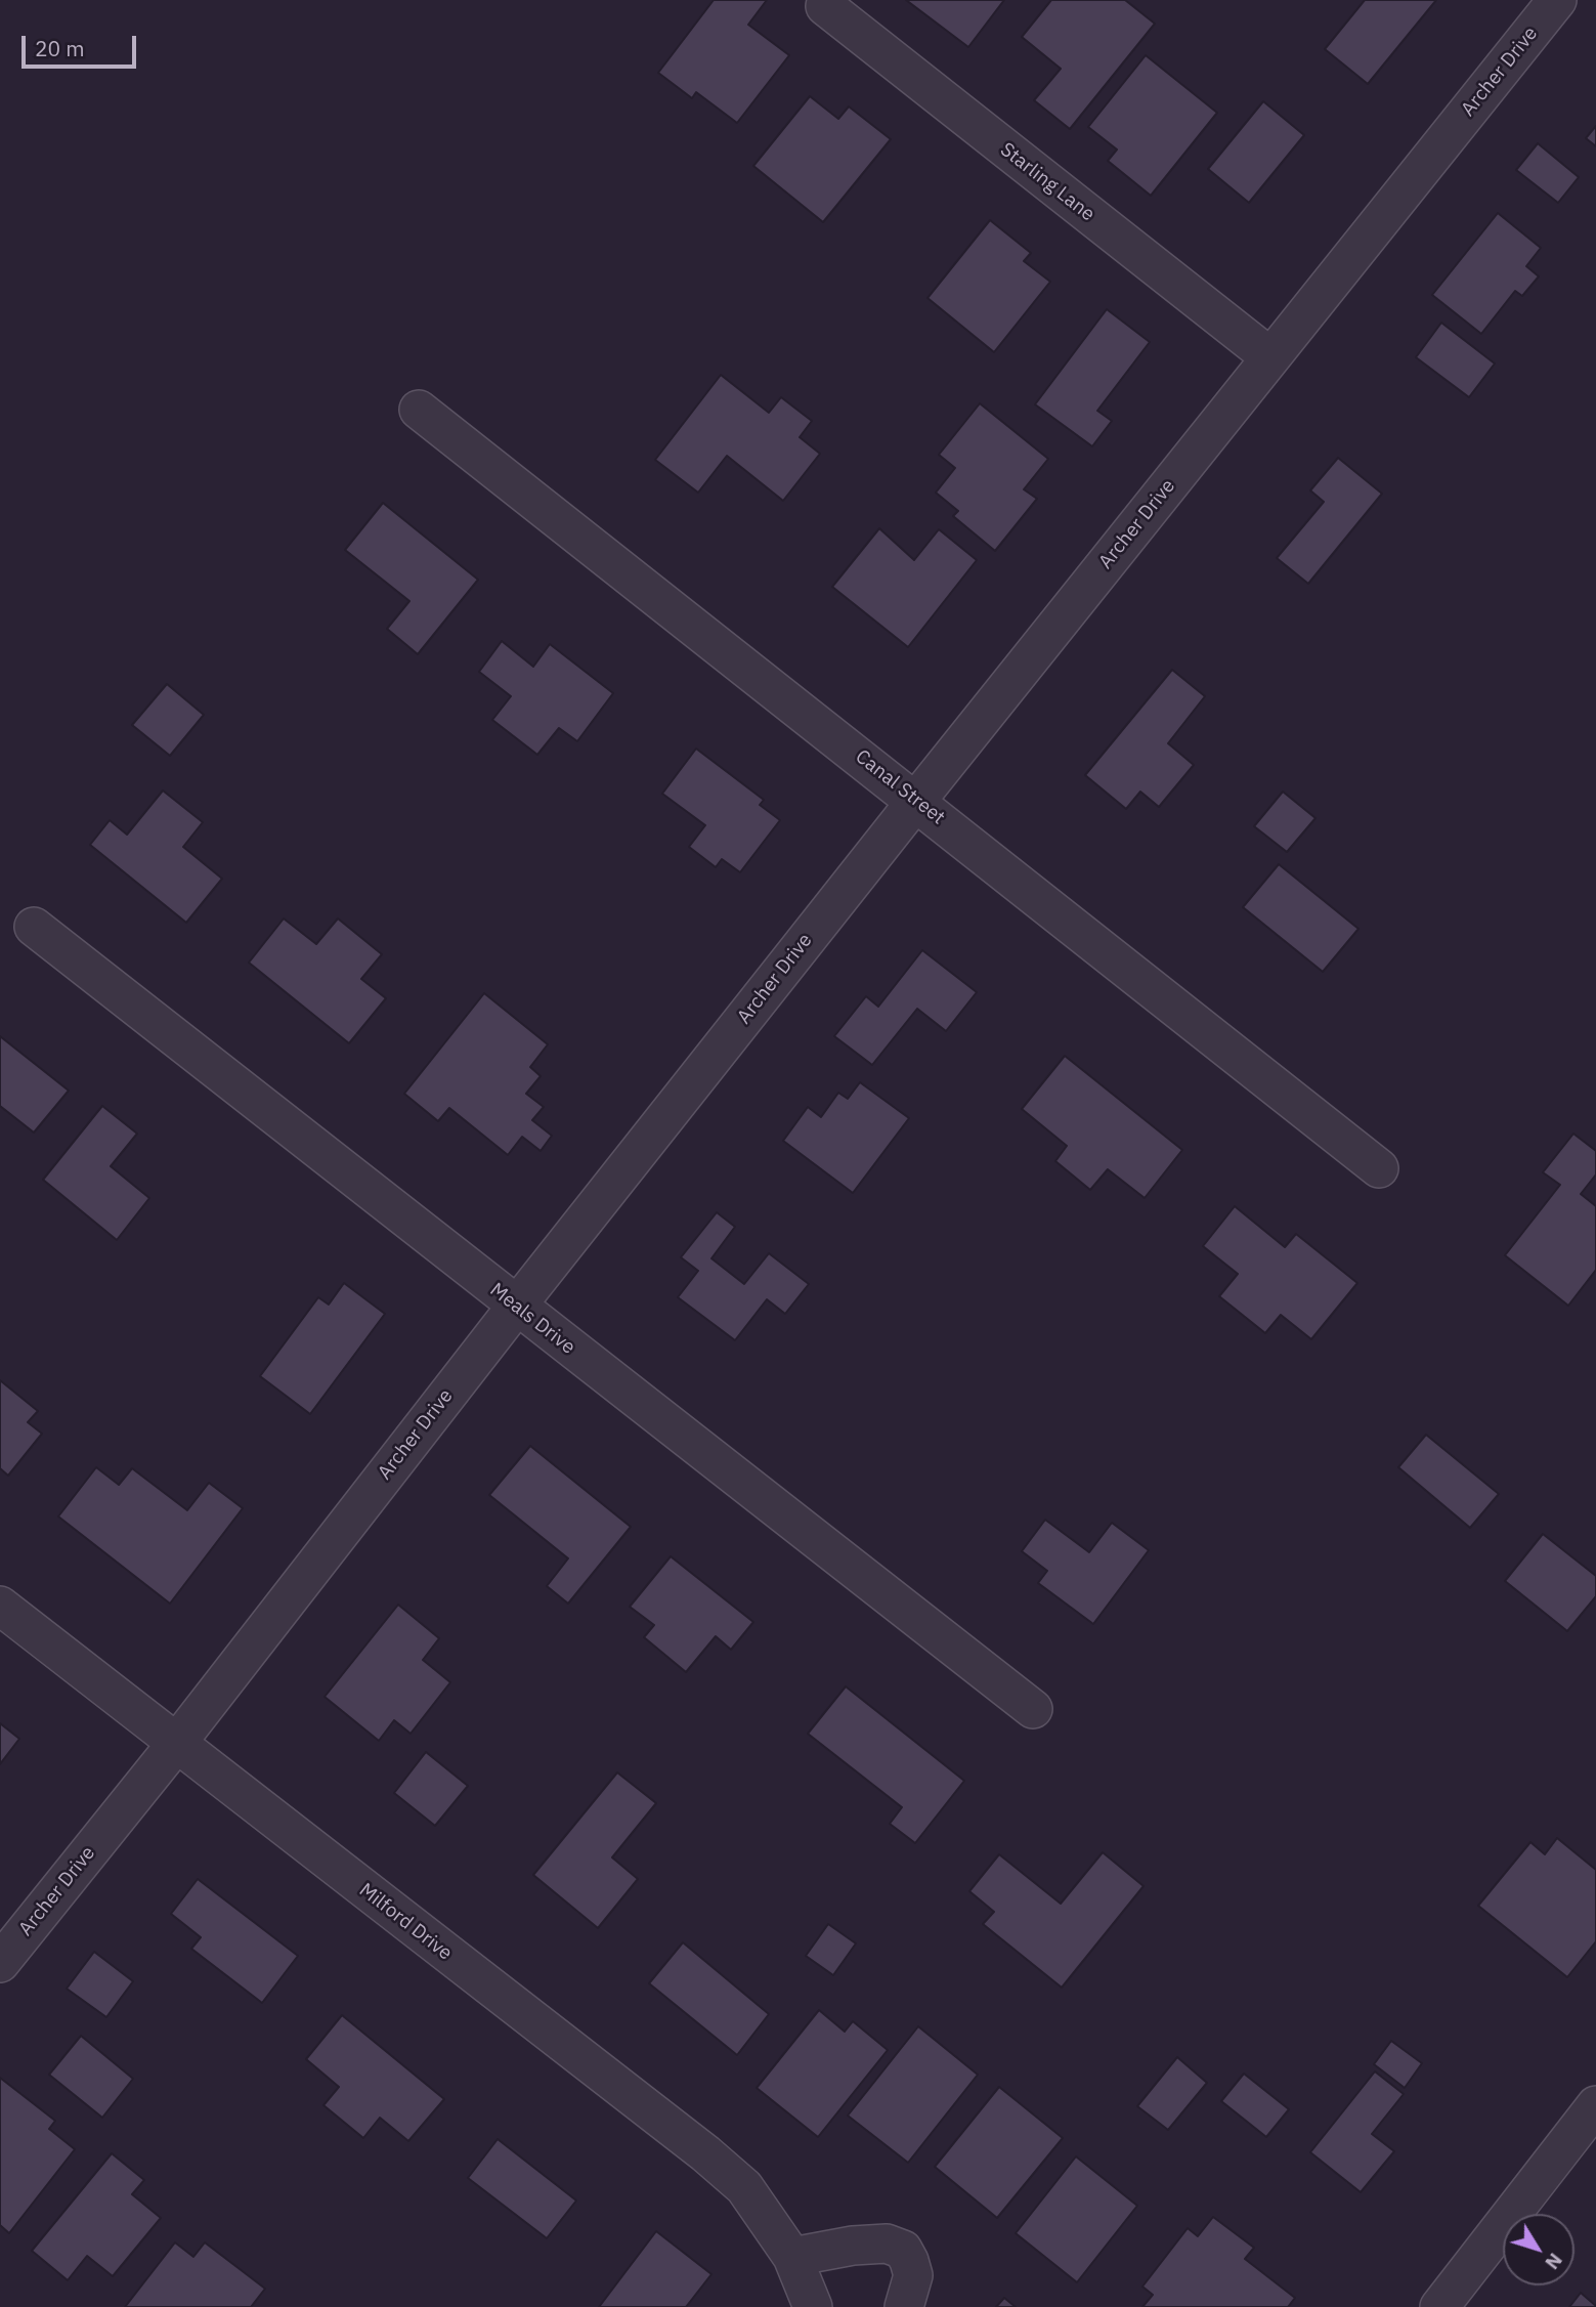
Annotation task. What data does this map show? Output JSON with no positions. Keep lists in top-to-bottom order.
{
  "streets": {
    "street": [
      "Archer Drive",
      "Starling Lane",
      "Canal Street",
      "Meals Drive",
      "Milford Drive"
    ]
  },
  "crossings": [
    ["Archer Drive", "Starling Lane"],
    ["Archer Drive", "Canal Street"],
    ["Archer Drive", "Meals Drive"],
    ["Archer Drive", "Milford Drive"]
  ],
  "scale_bar": "20 m",
  "north": "bottom right"
}
